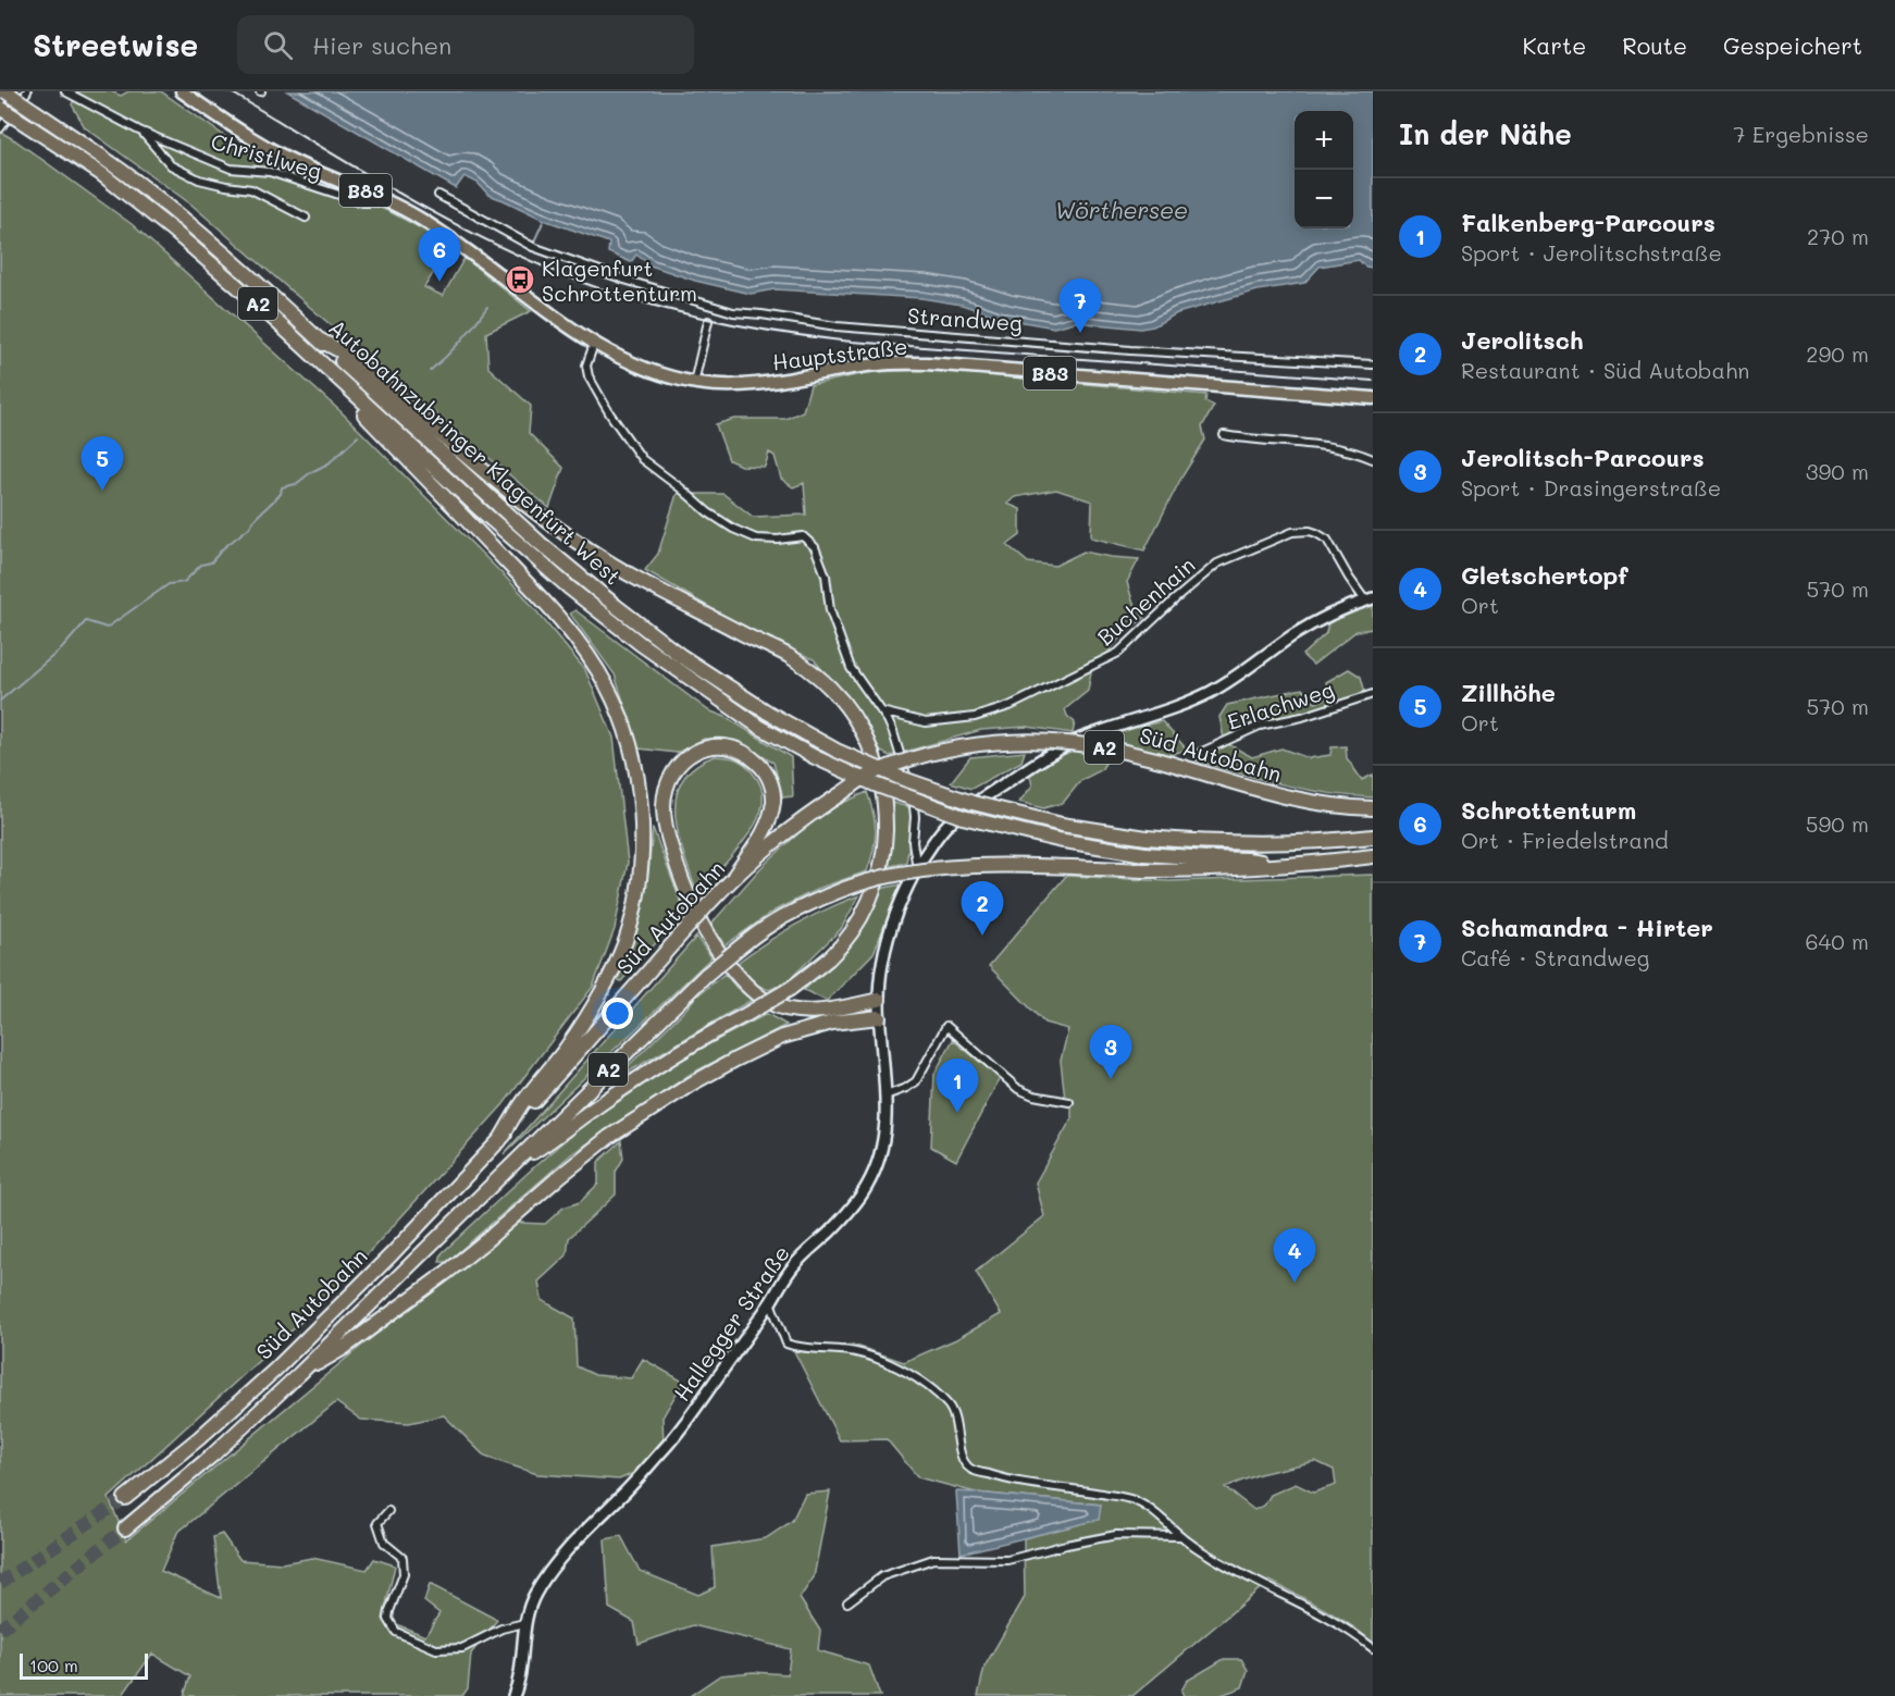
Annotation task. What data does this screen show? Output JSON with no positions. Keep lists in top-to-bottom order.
{
  "streets": {
    "highway": ["A2", "Autobahnzubringer Klagenfurt West", "Süd Autobahn"],
    "main road": ["B83", "Hauptstraße", "Hallegger Straße"],
    "street": [
      "Christlweg",
      "Strandweg",
      "Buchenhain",
      "Erlachweg"
    ]
  },
  "crossings": [
    ["Christlweg", "B83"],
    ["B83", "Hauptstraße"],
    ["Autobahnzubringer Klagenfurt West", "Süd Autobahn"],
    ["Buchenhain", "Hallegger Straße"]
  ],
  "water": ["Wörthersee"],
  "places": {
    "bus stop": ["Klagenfurt Schrottenturm"]
  },
  "scale_bar": "100 m",
  "page": {
    "header": "Streetwise",
    "search": "Hier suchen",
    "nav": ["Karte", "Route", "Gespeichert"],
    "heading": ["In der Nähe", "7 Ergebnisse"],
    "map_buttons": ["+", "−"],
    "list": [
      {
        "mark": "1",
        "name": "Falkenberg-Parcours",
        "note": "Sport · Jerolitschstraße",
        "value": "270 m"
      },
      {
        "mark": "2",
        "name": "Jerolitsch",
        "note": "Restaurant · Süd Autobahn",
        "value": "290 m"
      },
      {
        "mark": "3",
        "name": "Jerolitsch-Parcours",
        "note": "Sport · Drasingerstraße",
        "value": "390 m"
      },
      {
        "mark": "4",
        "name": "Gletschertopf",
        "note": "Ort",
        "value": "570 m"
      },
      {
        "mark": "5",
        "name": "Zillhöhe",
        "note": "Ort",
        "value": "570 m"
      },
      {
        "mark": "6",
        "name": "Schrottenturm",
        "note": "Ort · Friedelstrand",
        "value": "590 m"
      },
      {
        "mark": "7",
        "name": "Schamandra - Hirter",
        "note": "Café · Strandweg",
        "value": "640 m"
      }
    ],
    "pins": [
      "6",
      "7",
      "5",
      "2",
      "3",
      "1",
      "4"
    ],
    "scale": "100 m"
  }
}
